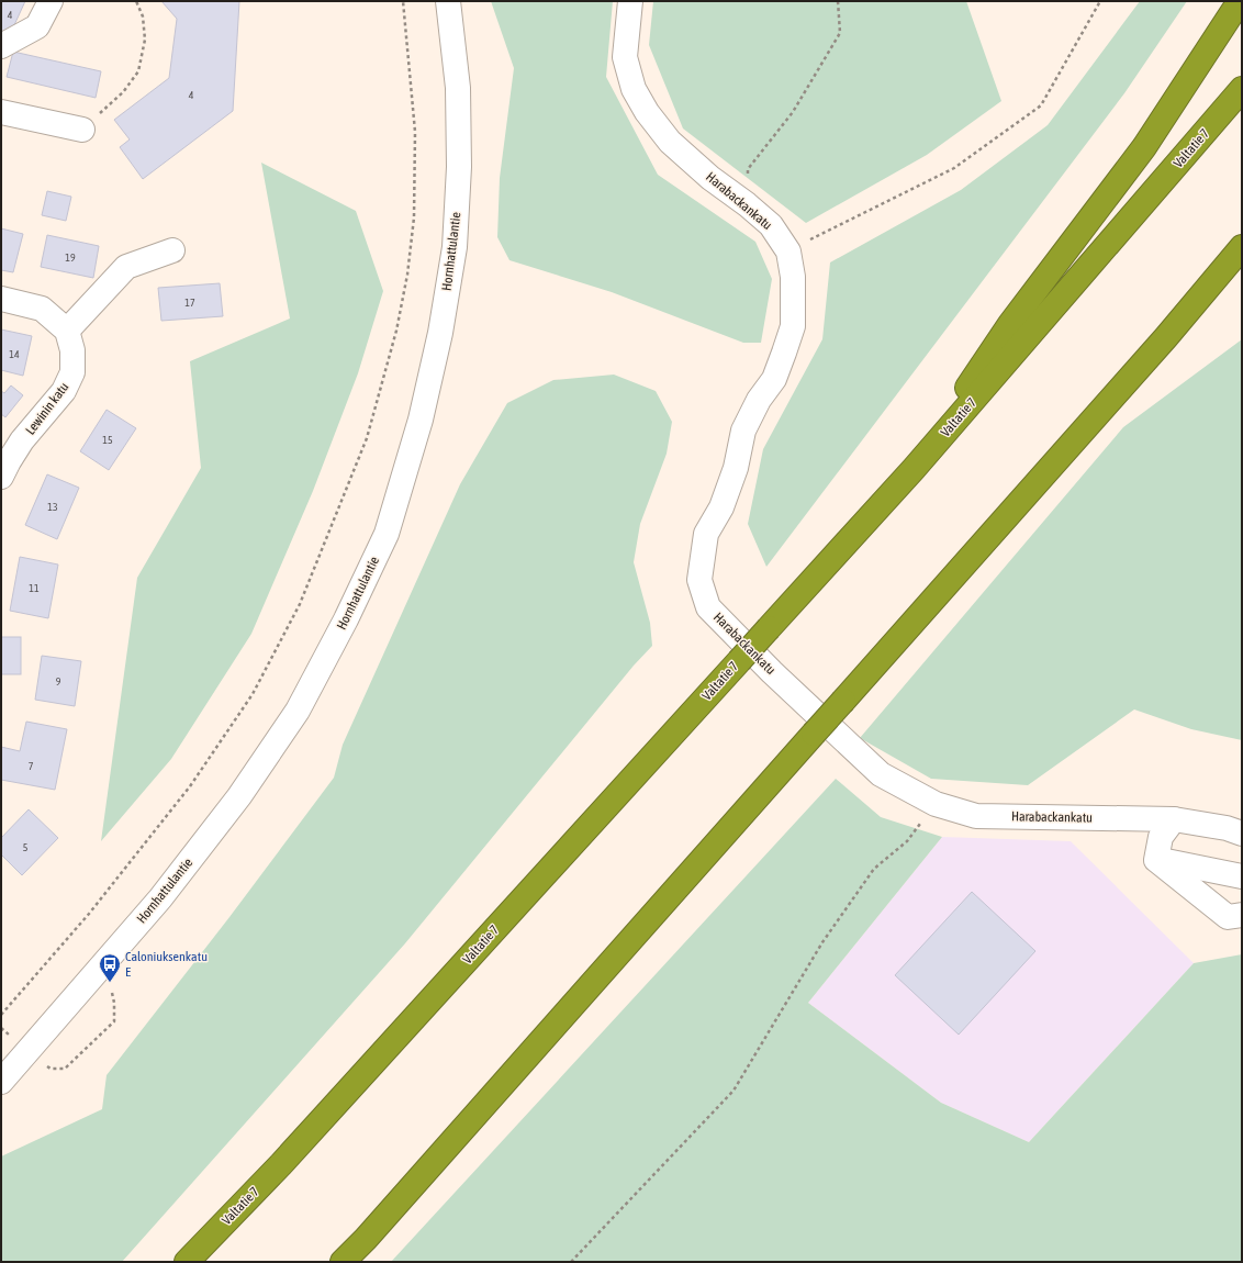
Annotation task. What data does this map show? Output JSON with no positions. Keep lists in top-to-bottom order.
{
  "streets": {
    "highway": ["Valtatie 7"],
    "street": ["Harabackankatu", "Hornhattulantie", "Lewinin katu"]
  },
  "places": {
    "bus stop": ["Caloniuksenkatu E"]
  },
  "house_numbers": [
    "4",
    "4",
    "19",
    "17",
    "14",
    "15",
    "13",
    "11",
    "9",
    "7",
    "5"
  ]
}
